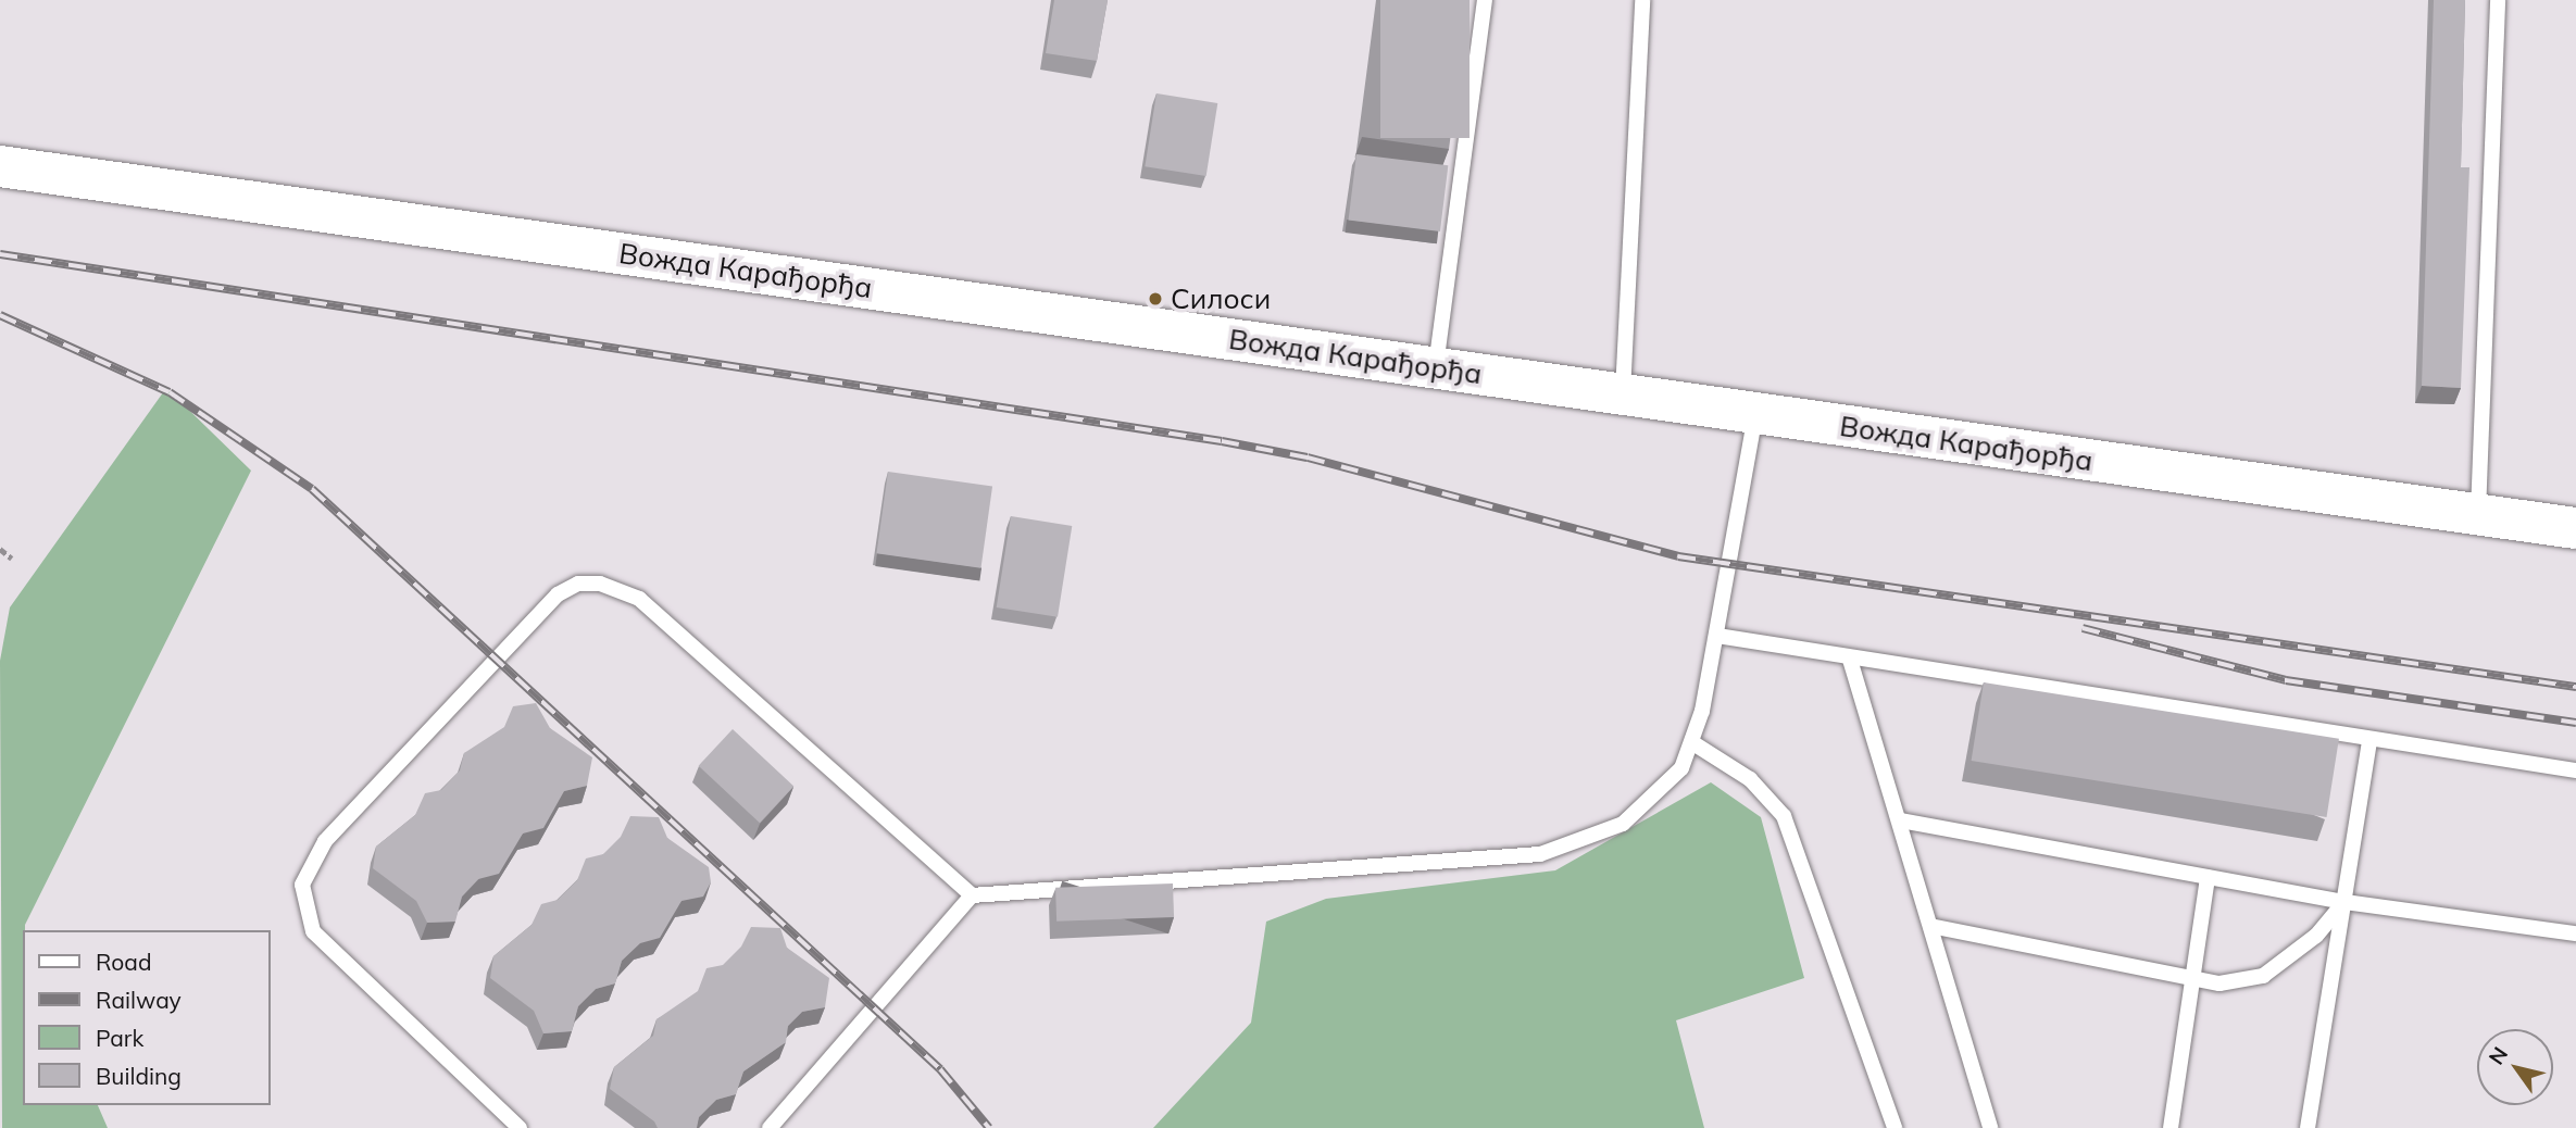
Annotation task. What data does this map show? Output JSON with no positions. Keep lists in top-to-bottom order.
{
  "streets": {
    "main road": ["Вожда Карађорђа"]
  },
  "places": ["Силоси"],
  "legend": [
    "Road",
    "Railway",
    "Park",
    "Building"
  ],
  "north": "top left"
}
